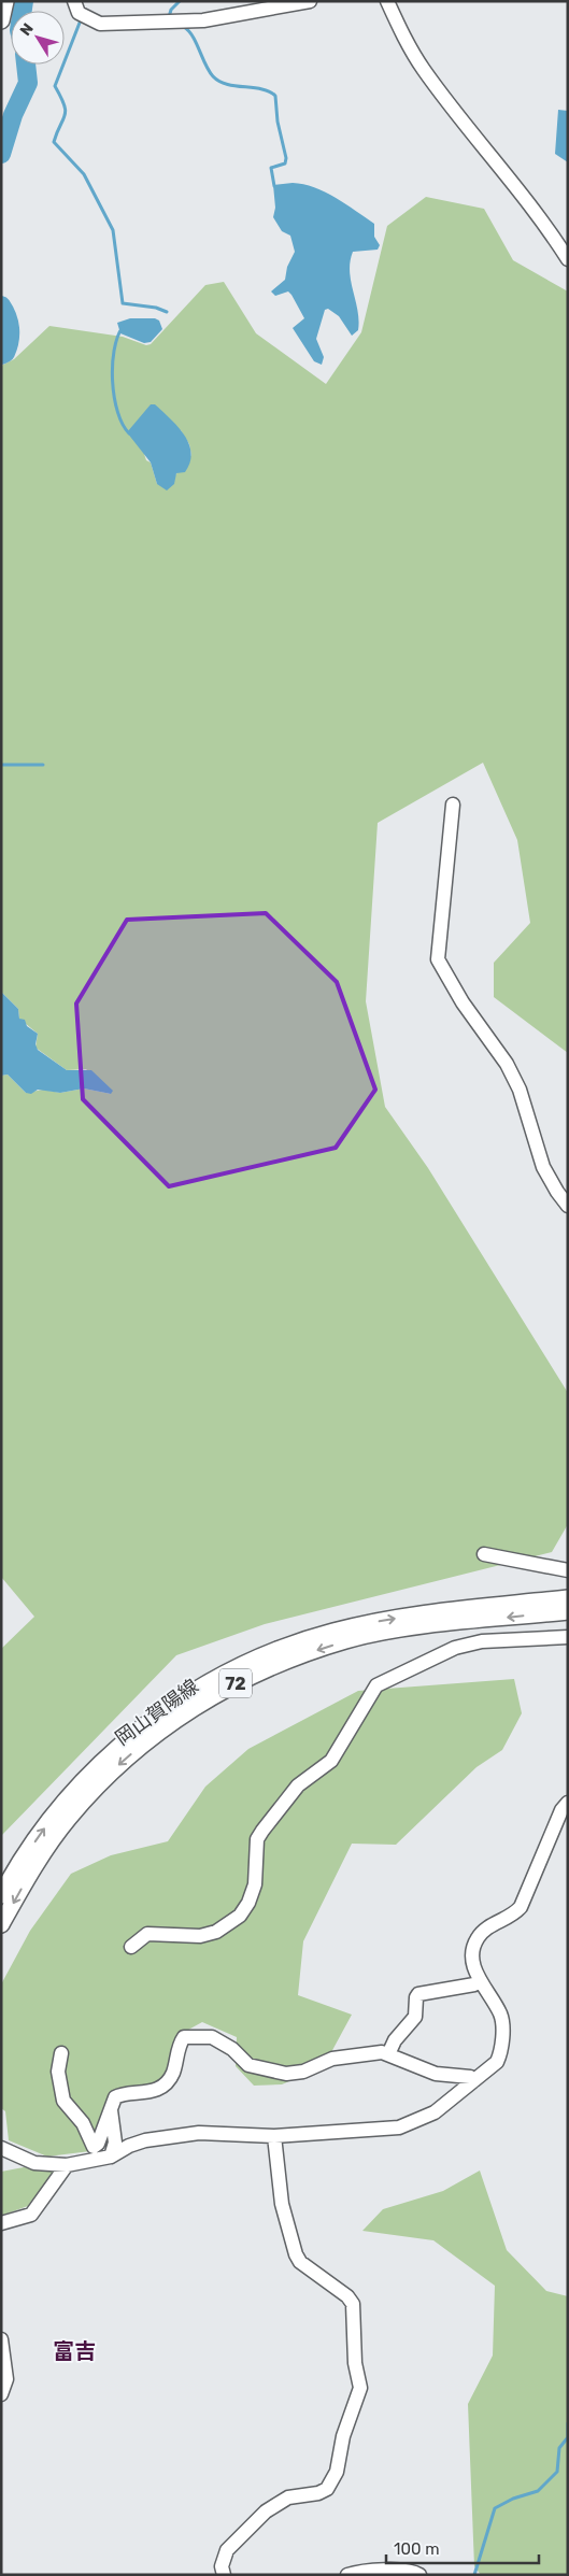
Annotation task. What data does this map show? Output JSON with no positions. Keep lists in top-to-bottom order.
{
  "streets": {
    "main road": ["72", "岡山賀陽線"]
  },
  "districts": ["富吉"],
  "scale_bar": "100 m",
  "north": "top left"
}
